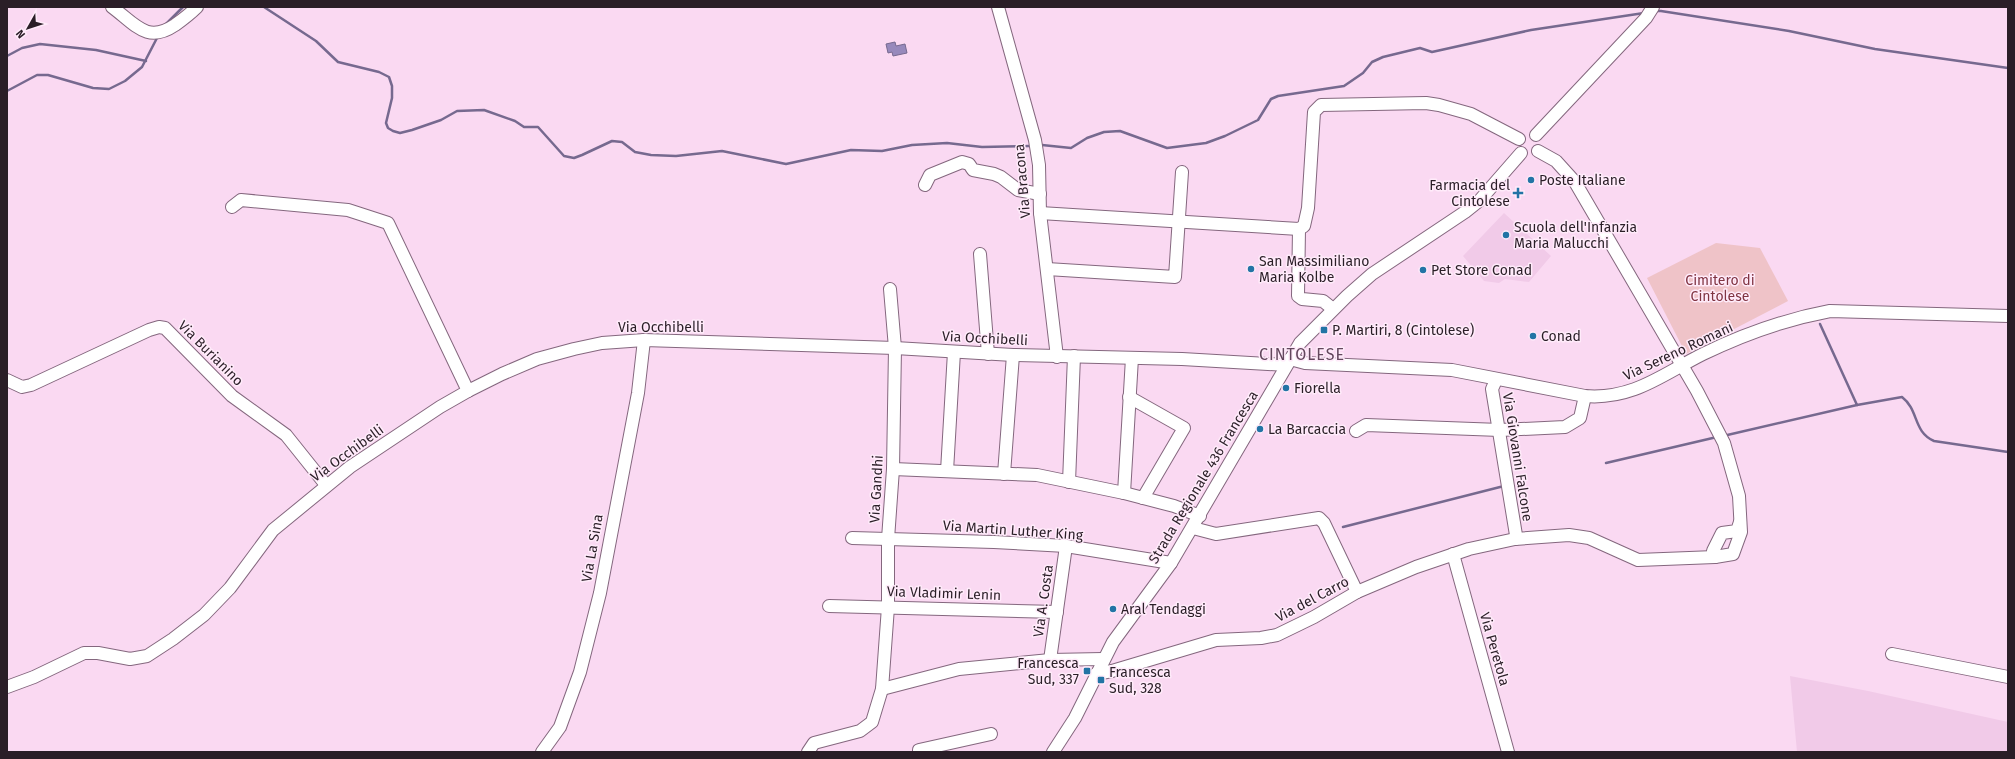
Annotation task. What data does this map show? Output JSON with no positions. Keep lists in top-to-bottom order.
{
  "streets": {
    "street": [
      "Via Bracona",
      "Via Occhibelli",
      "Via Sereno Romani",
      "Via Burianino",
      "Via Giovanni Falcone",
      "Strada Regionale 436 Francesca",
      "Via Gandhi",
      "Via Martin Luther King",
      "Via La Sina",
      "Via Vladimir Lenin",
      "Via del Carro",
      "Via A. Costa",
      "Via Peretola"
    ]
  },
  "crossings": [
    ["Via Bracona", "Via Occhibelli"],
    ["Via Occhibelli", "Via Sereno Romani"],
    ["Via Occhibelli", "Via Burianino"],
    ["Via Occhibelli", "Strada Regionale 436 Francesca"],
    ["Via Occhibelli", "Via Gandhi"],
    ["Via Occhibelli", "Via La Sina"],
    ["Via Sereno Romani", "Via Giovanni Falcone"],
    ["Via Sereno Romani", "Strada Regionale 436 Francesca"],
    ["Via Giovanni Falcone", "Via del Carro"],
    ["Strada Regionale 436 Francesca", "Via Martin Luther King"],
    ["Strada Regionale 436 Francesca", "Via del Carro"],
    ["Via Gandhi", "Via Martin Luther King"],
    ["Via Gandhi", "Via Vladimir Lenin"],
    ["Via Martin Luther King", "Via A. Costa"],
    ["Via Vladimir Lenin", "Via A. Costa"],
    ["Via del Carro", "Via Peretola"]
  ],
  "districts": ["CINTOLESE"],
  "parks": ["Cimitero di Cintolese"],
  "places": {
    "other": [
      "Poste Italiane",
      "Scuola dell'Infanzia Maria Malucchi",
      "San Massimiliano Maria Kolbe",
      "Pet Store Conad",
      "Conad",
      "Fiorella",
      "La Barcaccia",
      "Aral Tendaggi"
    ],
    "health": ["Farmacia del Cintolese"],
    "transit": ["P. Martiri, 8 (Cintolese)", "Francesca Sud, 337", "Francesca Sud, 328"]
  },
  "north": "bottom left"
}
